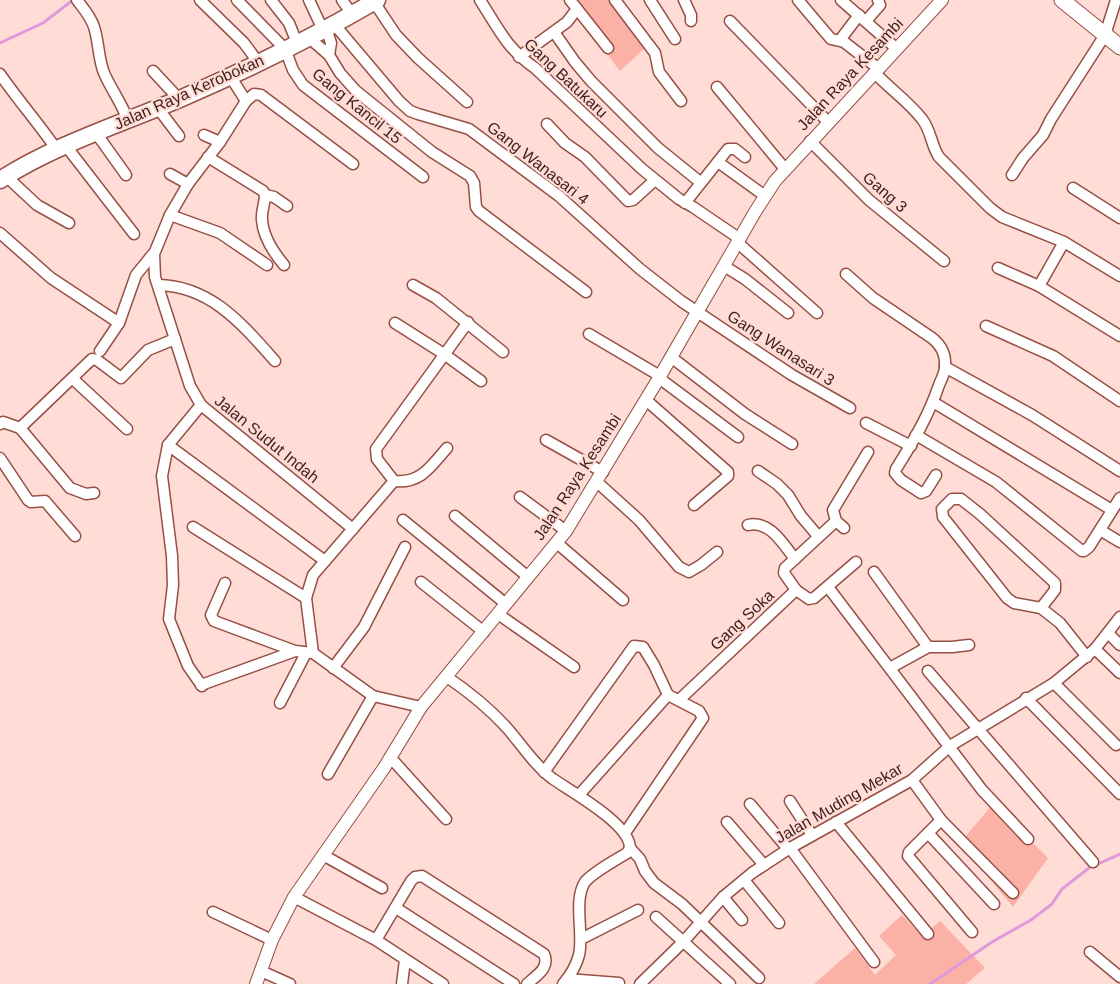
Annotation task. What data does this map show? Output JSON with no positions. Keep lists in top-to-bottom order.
{
  "streets": {
    "main road": ["Jalan Raya Kerobokan"],
    "street": [
      "Jalan Raya Kesambi",
      "Gang Batukaru",
      "Gang Kancil 15",
      "Gang Wanasari 4",
      "Gang 3",
      "Gang Wanasari 3",
      "Jalan Sudut Indah",
      "Gang Soka",
      "Jalan Muding Mekar"
    ]
  },
  "crossings": [
    ["Jalan Raya Kesambi", "Gang Batukaru"],
    ["Jalan Raya Kesambi", "Gang Wanasari 4"],
    ["Jalan Raya Kesambi", "Gang 3"],
    ["Jalan Raya Kesambi", "Gang Wanasari 3"],
    ["Jalan Raya Kerobokan", "Gang Kancil 15"],
    ["Jalan Raya Kerobokan", "Gang Wanasari 4"],
    ["Gang Kancil 15", "Gang Wanasari 4"],
    ["Gang Wanasari 4", "Gang Wanasari 3"]
  ]
}
